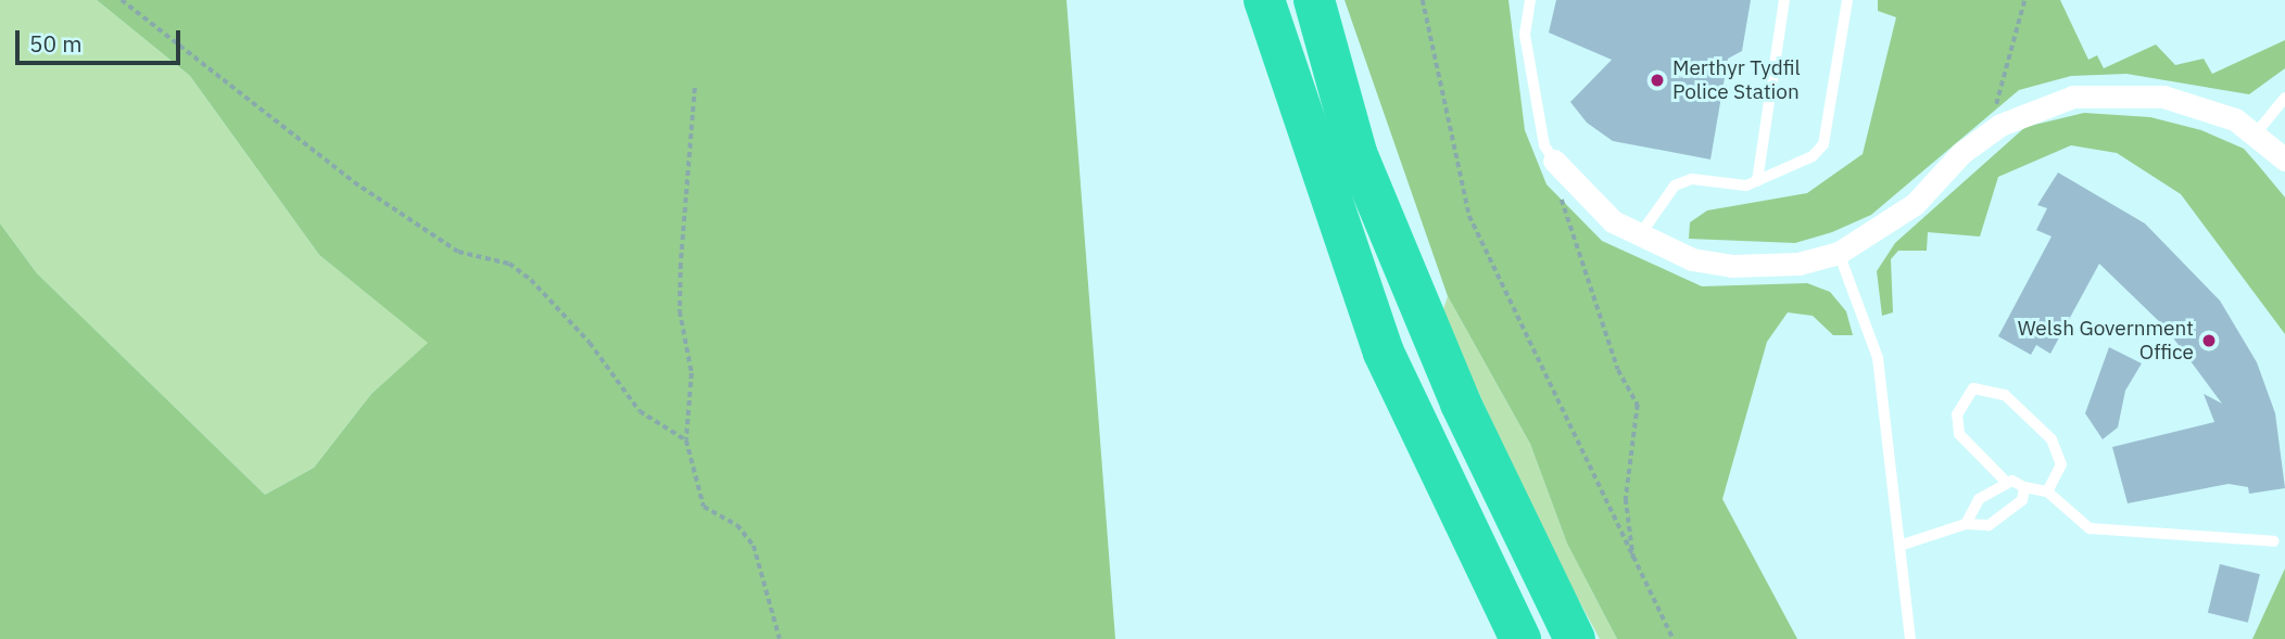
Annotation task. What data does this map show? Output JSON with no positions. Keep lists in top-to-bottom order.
{
  "places": ["Merthyr Tydfil Police Station", "Welsh Government Office"],
  "scale_bar": "50 m"
}
